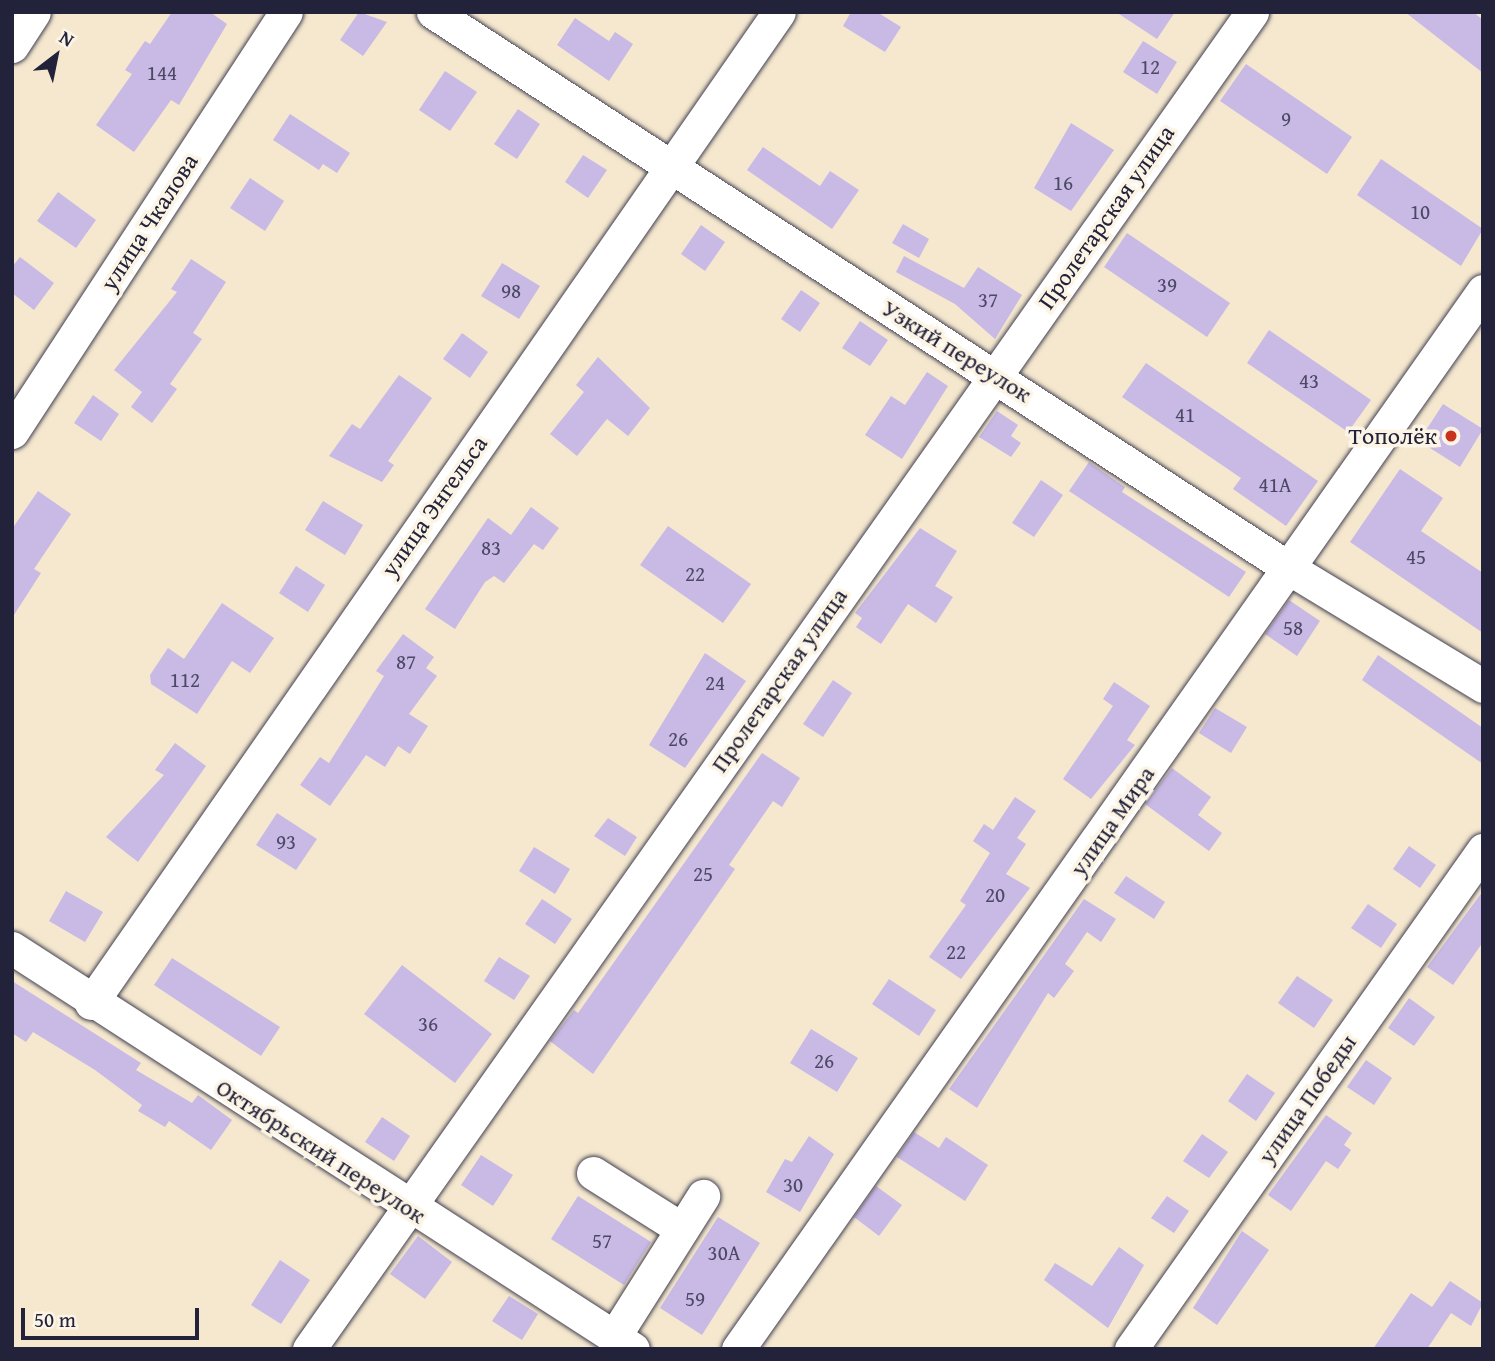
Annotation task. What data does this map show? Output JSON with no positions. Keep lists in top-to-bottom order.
{
  "streets": {
    "street": [
      "Пролетарская улица",
      "улица Чкалова",
      "Узкий переулок",
      "улица Энгельса",
      "улица Мира",
      "улица Победы",
      "Октябрьский переулок"
    ]
  },
  "crossings": [
    ["Пролетарская улица", "Узкий переулок"],
    ["Пролетарская улица", "Октябрьский переулок"],
    ["Узкий переулок", "улица Энгельса"],
    ["Узкий переулок", "улица Мира"],
    ["улица Энгельса", "Октябрьский переулок"]
  ],
  "places": ["Тополёк"],
  "house_numbers": [
    "12",
    "144",
    "9",
    "16",
    "10",
    "39",
    "98",
    "37",
    "43",
    "41",
    "41А",
    "83",
    "45",
    "22",
    "58",
    "87",
    "112",
    "24",
    "26",
    "93",
    "25",
    "20",
    "22",
    "36",
    "26",
    "30",
    "57",
    "30А",
    "59"
  ],
  "scale_bar": "50 m",
  "north": "top right"
}
